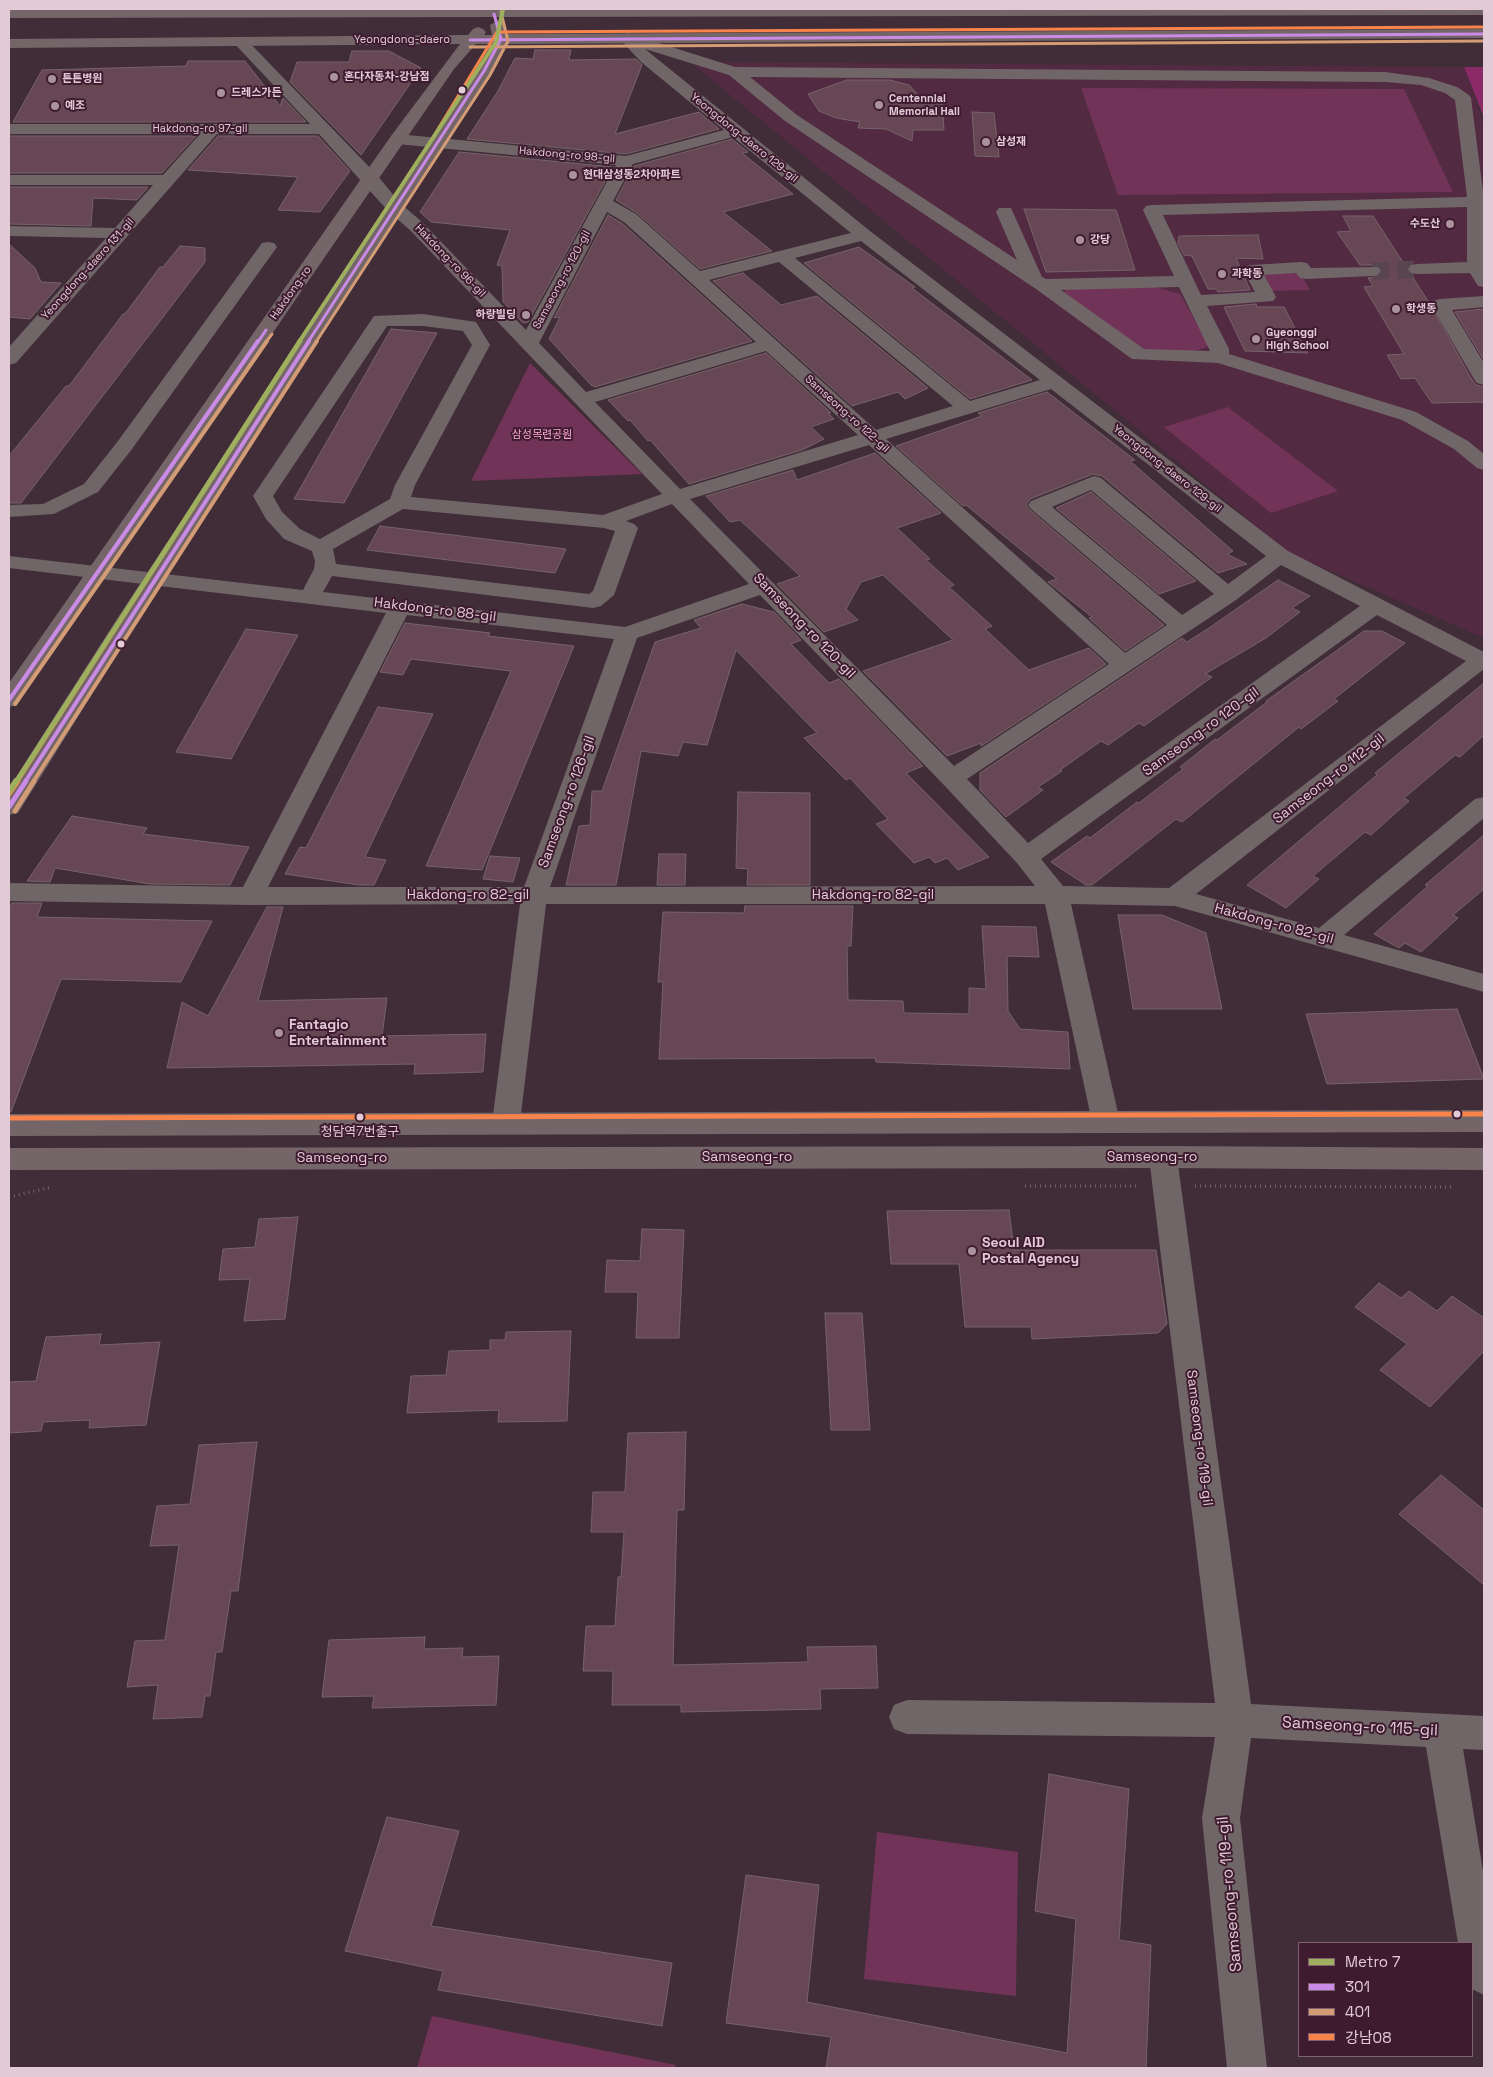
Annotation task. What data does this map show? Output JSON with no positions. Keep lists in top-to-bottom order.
{
  "streets": {
    "main road": ["Yeongdong-daero", "Hakdong-ro", "Samseong-ro"],
    "street": [
      "Hakdong-ro 97-gil",
      "Yeongdong-daero 129-gil",
      "Hakdong-ro 98-gil",
      "Hakdong-ro 96-gil",
      "Yeongdong-daero 131-gil",
      "Samseong-ro 120-gil",
      "Samseong-ro 122-gil",
      "Hakdong-ro 88-gil",
      "Samseong-ro 112-gil",
      "Samseong-ro 126-gil",
      "Hakdong-ro 82-gil",
      "Samseong-ro 119-gil",
      "Samseong-ro 115-gil"
    ]
  },
  "crossings": [
    ["Yeongdong-daero", "Yeongdong-daero 129-gil"],
    ["Yeongdong-daero", "Hakdong-ro"],
    ["Hakdong-ro 97-gil", "Yeongdong-daero 131-gil"],
    ["Yeongdong-daero 129-gil", "Hakdong-ro 98-gil"],
    ["Yeongdong-daero 129-gil", "Samseong-ro 112-gil"],
    ["Hakdong-ro 98-gil", "Hakdong-ro"],
    ["Hakdong-ro 96-gil", "Samseong-ro 120-gil"],
    ["Hakdong-ro 96-gil", "Hakdong-ro"],
    ["Samseong-ro 120-gil", "Samseong-ro 122-gil"],
    ["Samseong-ro 120-gil", "Hakdong-ro 88-gil"],
    ["Samseong-ro 120-gil", "Samseong-ro 112-gil"],
    ["Samseong-ro 120-gil", "Hakdong-ro 82-gil"],
    ["Hakdong-ro", "Hakdong-ro 88-gil"],
    ["Hakdong-ro 88-gil", "Samseong-ro 126-gil"],
    ["Samseong-ro 112-gil", "Hakdong-ro 82-gil"],
    ["Samseong-ro 126-gil", "Hakdong-ro 82-gil"],
    ["Samseong-ro", "Samseong-ro 119-gil"],
    ["Samseong-ro 119-gil", "Samseong-ro 115-gil"]
  ],
  "parks": ["삼성목련공원"],
  "places": [
    "혼다자동차-강남점",
    "튼튼병원",
    "드레스가든",
    "Centennial Memorial Hall",
    "예조",
    "삼성재",
    "현대삼성동2차아파트",
    "수도산",
    "강당",
    "과학동",
    "학생동",
    "하랑빌딩",
    "Gyeonggi High School",
    "Fantagio Entertainment",
    "청담역7번출구",
    "Seoul AID Postal Agency"
  ],
  "lines": [
    "metro line 7",
    "transit line 401",
    "transit line 301",
    "transit line 강남08"
  ],
  "legend": [
    "Metro 7",
    "301",
    "401",
    "강남08"
  ]
}
